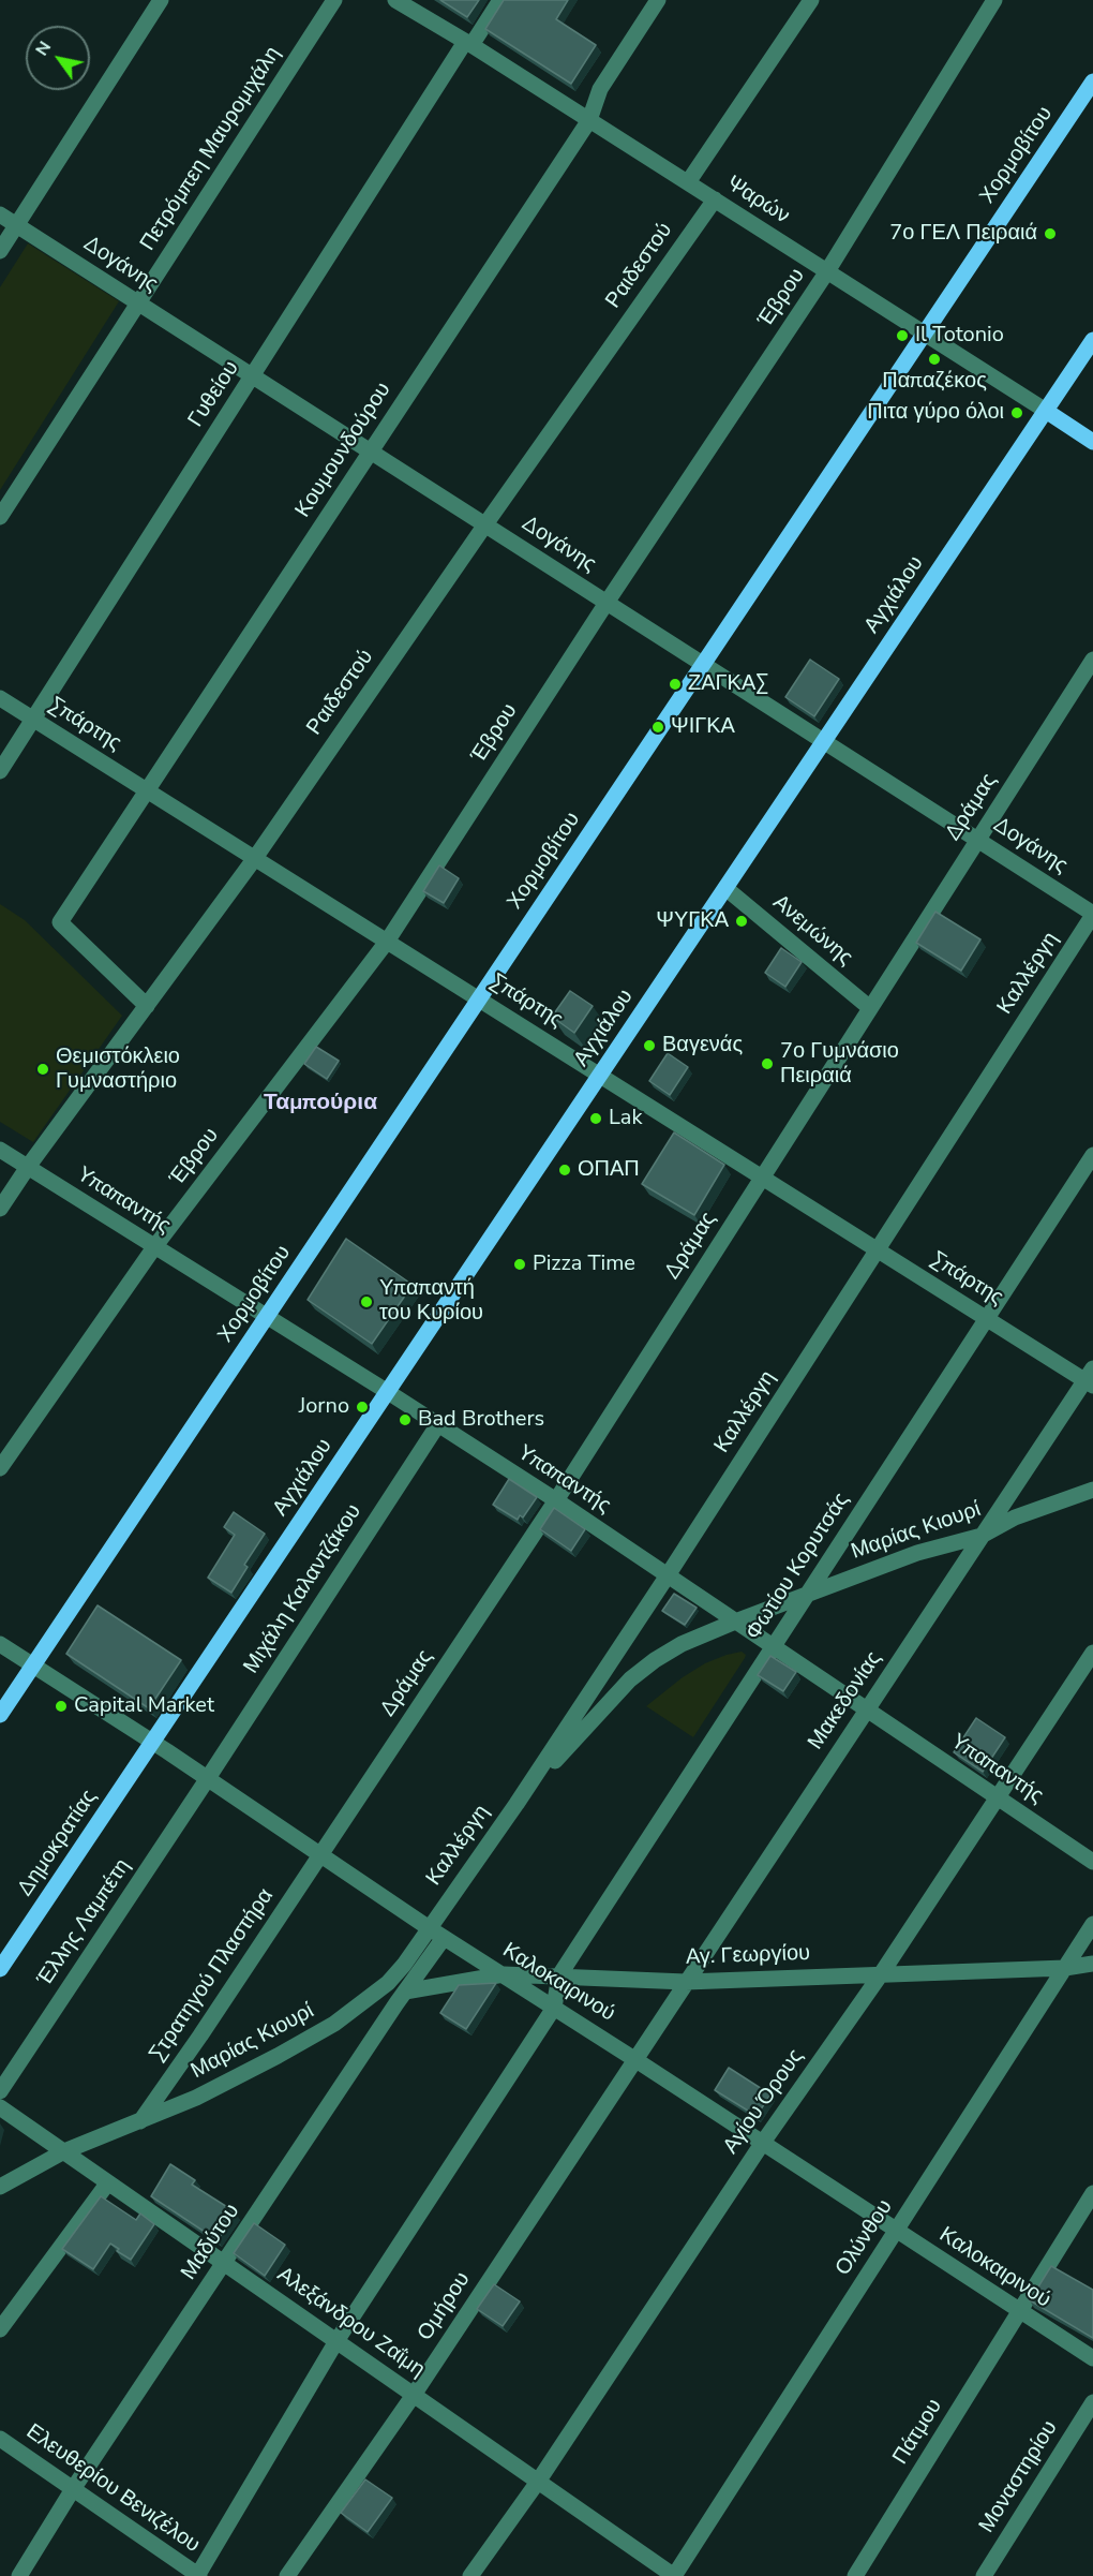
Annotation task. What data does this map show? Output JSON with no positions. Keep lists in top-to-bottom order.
{
  "streets": {
    "main road": [
      "Χορμοβίτου",
      "Ψαρών",
      "Αγχιάλου",
      "Δημοκρατίας"
    ],
    "street": [
      "Πετρόμπεη Μαυρομιχάλη",
      "Δογάνης",
      "Ραιδεστού",
      "Έβρου",
      "Γυθείου",
      "Κουμουνδούρου",
      "Σπάρτης",
      "Δράμας",
      "Ανεμώνης",
      "Καλλέργη",
      "Υπαπαντής",
      "Μαρίας Κιουρί",
      "Φωτίου Κορυτσάς",
      "Μιχάλη Καλαντζάκου",
      "Μακεδονίας",
      "Έλλης Λαμπέτη",
      "Αγ. Γεωργίου",
      "Στρατηγού Πλαστήρα",
      "Καλοκαιρινού",
      "Αγίου Όρους",
      "Ολύνθου",
      "Μαδύτου",
      "Ομήρου",
      "Αλεξάνδρου Ζαΐμη",
      "Πάτμου",
      "Μοναστηρίου",
      "Ελευθερίου Βενιζέλου"
    ]
  },
  "crossings": [
    ["Πετρόμπεη Μαυρομιχάλη", "Δογάνης"],
    ["Χορμοβίτου", "Ψαρών"],
    ["Χορμοβίτου", "Δογάνης"],
    ["Χορμοβίτου", "Σπάρτης"],
    ["Χορμοβίτου", "Υπαπαντής"],
    ["Χορμοβίτου", "Καλοκαιρινού"],
    ["Ψαρών", "Ραιδεστού"],
    ["Ψαρών", "Έβρου"],
    ["Ψαρών", "Γυθείου"],
    ["Ψαρών", "Κουμουνδούρου"],
    ["Ψαρών", "Αγχιάλου"],
    ["Δογάνης", "Ραιδεστού"],
    ["Δογάνης", "Έβρου"],
    ["Δογάνης", "Γυθείου"],
    ["Δογάνης", "Κουμουνδούρου"],
    ["Δογάνης", "Αγχιάλου"],
    ["Δογάνης", "Δράμας"],
    ["Δογάνης", "Καλλέργη"],
    ["Ραιδεστού", "Κουμουνδούρου"],
    ["Ραιδεστού", "Σπάρτης"],
    ["Ραιδεστού", "Υπαπαντής"],
    ["Έβρου", "Σπάρτης"],
    ["Έβρου", "Υπαπαντής"],
    ["Γυθείου", "Σπάρτης"],
    ["Κουμουνδούρου", "Σπάρτης"],
    ["Αγχιάλου", "Σπάρτης"],
    ["Αγχιάλου", "Ανεμώνης"],
    ["Αγχιάλου", "Υπαπαντής"],
    ["Αγχιάλου", "Δημοκρατίας"],
    ["Αγχιάλου", "Καλοκαιρινού"],
    ["Σπάρτης", "Δράμας"],
    ["Σπάρτης", "Καλλέργη"],
    ["Σπάρτης", "Φωτίου Κορυτσάς"],
    ["Σπάρτης", "Μακεδονίας"],
    ["Δράμας", "Ανεμώνης"],
    ["Δράμας", "Υπαπαντής"],
    ["Δράμας", "Στρατηγού Πλαστήρα"],
    ["Δράμας", "Καλοκαιρινού"],
    ["Καλλέργη", "Υπαπαντής"],
    ["Καλλέργη", "Μαρίας Κιουρί"],
    ["Καλλέργη", "Καλοκαιρινού"],
    ["Υπαπαντής", "Μαρίας Κιουρί"],
    ["Υπαπαντής", "Φωτίου Κορυτσάς"],
    ["Υπαπαντής", "Μιχάλη Καλαντζάκου"],
    ["Υπαπαντής", "Μακεδονίας"],
    ["Υπαπαντής", "Αγίου Όρους"],
    ["Μαρίας Κιουρί", "Φωτίου Κορυτσάς"],
    ["Μαρίας Κιουρί", "Μακεδονίας"],
    ["Μαρίας Κιουρί", "Στρατηγού Πλαστήρα"],
    ["Μαρίας Κιουρί", "Καλοκαιρινού"],
    ["Μαρίας Κιουρί", "Αλεξάνδρου Ζαΐμη"],
    ["Φωτίου Κορυτσάς", "Αγ. Γεωργίου"],
    ["Φωτίου Κορυτσάς", "Καλοκαιρινού"],
    ["Μιχάλη Καλαντζάκου", "Έλλης Λαμπέτη"],
    ["Μιχάλη Καλαντζάκου", "Καλοκαιρινού"],
    ["Μακεδονίας", "Αγ. Γεωργίου"],
    ["Μακεδονίας", "Καλοκαιρινού"],
    ["Μακεδονίας", "Ομήρου"],
    ["Δημοκρατίας", "Καλοκαιρινού"],
    ["Έλλης Λαμπέτη", "Καλοκαιρινού"],
    ["Αγ. Γεωργίου", "Καλοκαιρινού"],
    ["Αγ. Γεωργίου", "Αγίου Όρους"],
    ["Αγ. Γεωργίου", "Ολύνθου"],
    ["Αγ. Γεωργίου", "Μαδύτου"],
    ["Στρατηγού Πλαστήρα", "Καλοκαιρινού"],
    ["Καλοκαιρινού", "Αγίου Όρους"],
    ["Καλοκαιρινού", "Ολύνθου"],
    ["Καλοκαιρινού", "Μαδύτου"],
    ["Καλοκαιρινού", "Ομήρου"],
    ["Καλοκαιρινού", "Πάτμου"],
    ["Αγίου Όρους", "Αλεξάνδρου Ζαΐμη"],
    ["Ολύνθου", "Αλεξάνδρου Ζαΐμη"],
    ["Μαδύτου", "Αλεξάνδρου Ζαΐμη"],
    ["Μαδύτου", "Ελευθερίου Βενιζέλου"],
    ["Ομήρου", "Αλεξάνδρου Ζαΐμη"]
  ],
  "districts": ["Ταμπούρια"],
  "places": [
    "7ο ΓΕΛ Πειραιά",
    "Il Totonio",
    "Παπαζέκος",
    "Πιτα γύρο όλοι",
    "ΖΑΓΚΑΣ",
    "ΨΙΓΚΑ",
    "ΨΥΓΚΑ",
    "Βαγενάς",
    "7ο Γυμνάσιο Πειραιά",
    "Θεμιστόκλειο Γυμναστήριο",
    "Lak",
    "ΟΠΑΠ",
    "Pizza Time",
    "Υπαπαντή του Κυρίου",
    "Jorno",
    "Bad Brothers",
    "Capital Market"
  ],
  "north": "top left"
}
